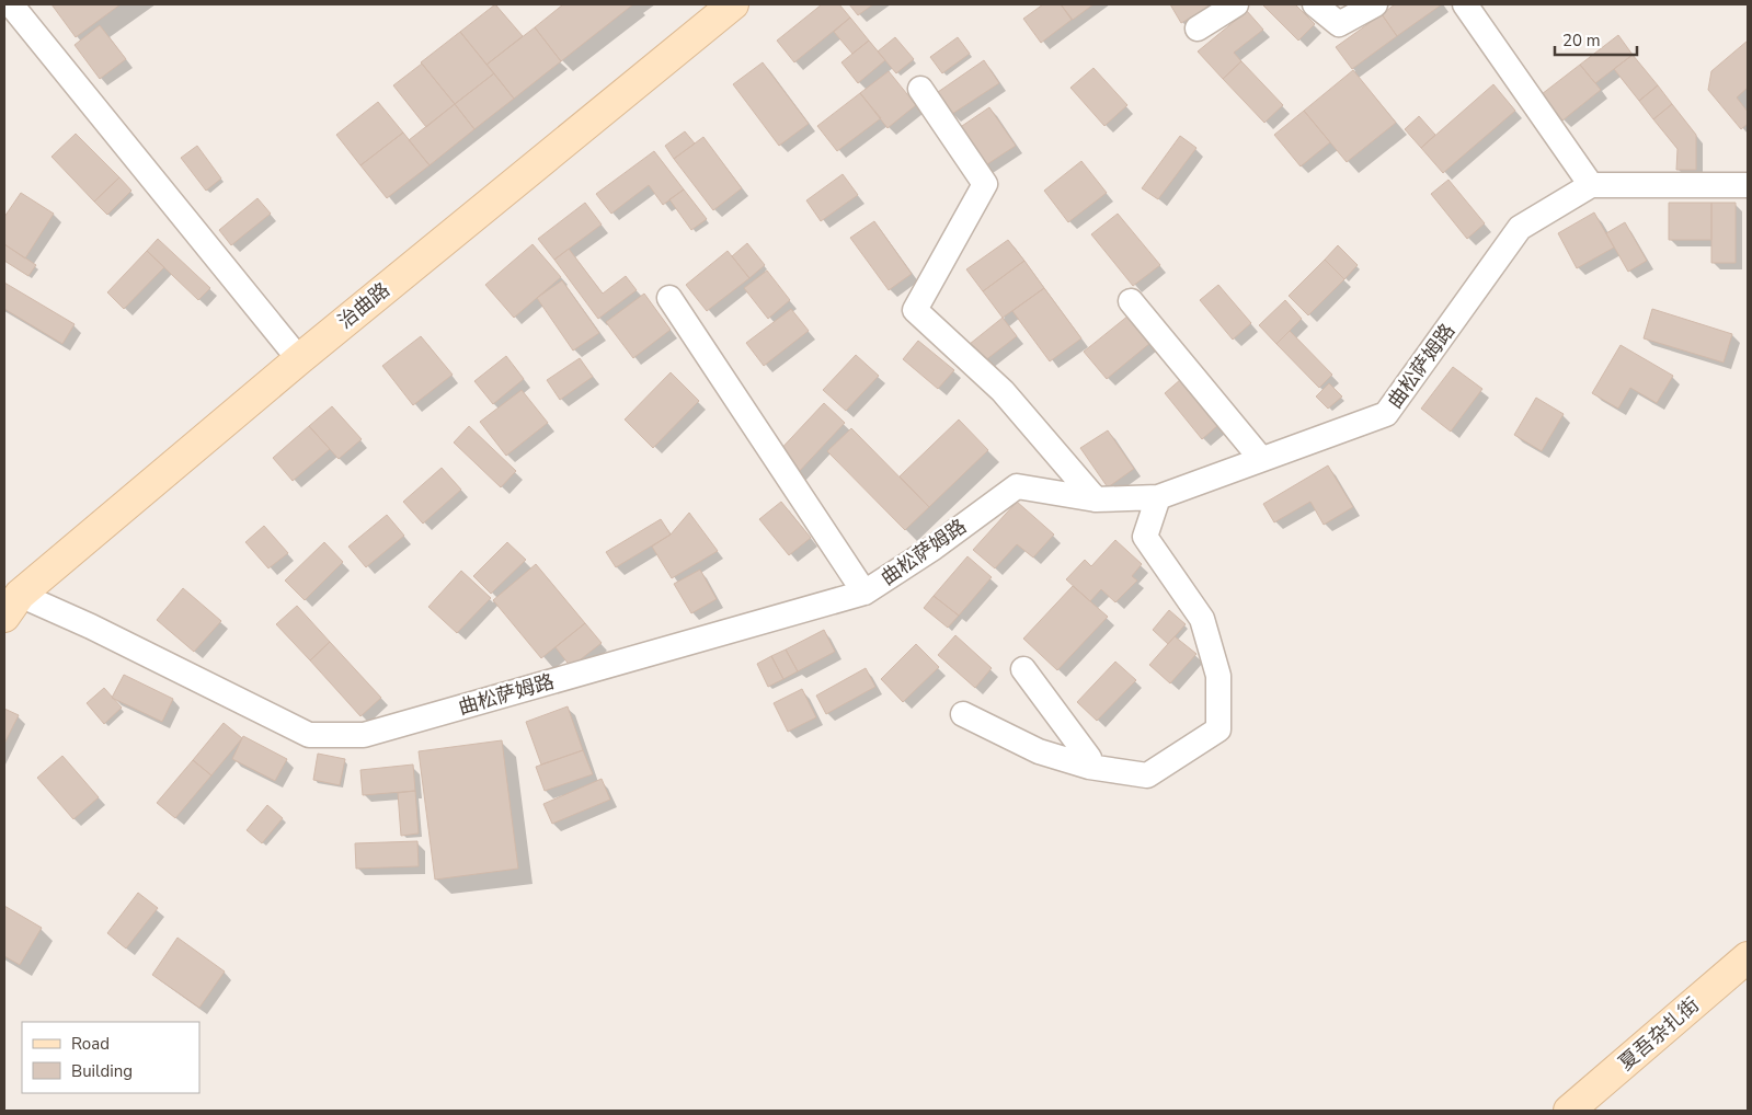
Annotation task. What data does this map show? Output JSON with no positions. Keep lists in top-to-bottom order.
{
  "streets": {
    "main road": ["治曲路", "夏吾杂扎街"],
    "street": ["曲松萨姆路"]
  },
  "crossings": [
    ["治曲路", "曲松萨姆路"]
  ],
  "legend": ["Road", "Building"],
  "scale_bar": "20 m"
}
